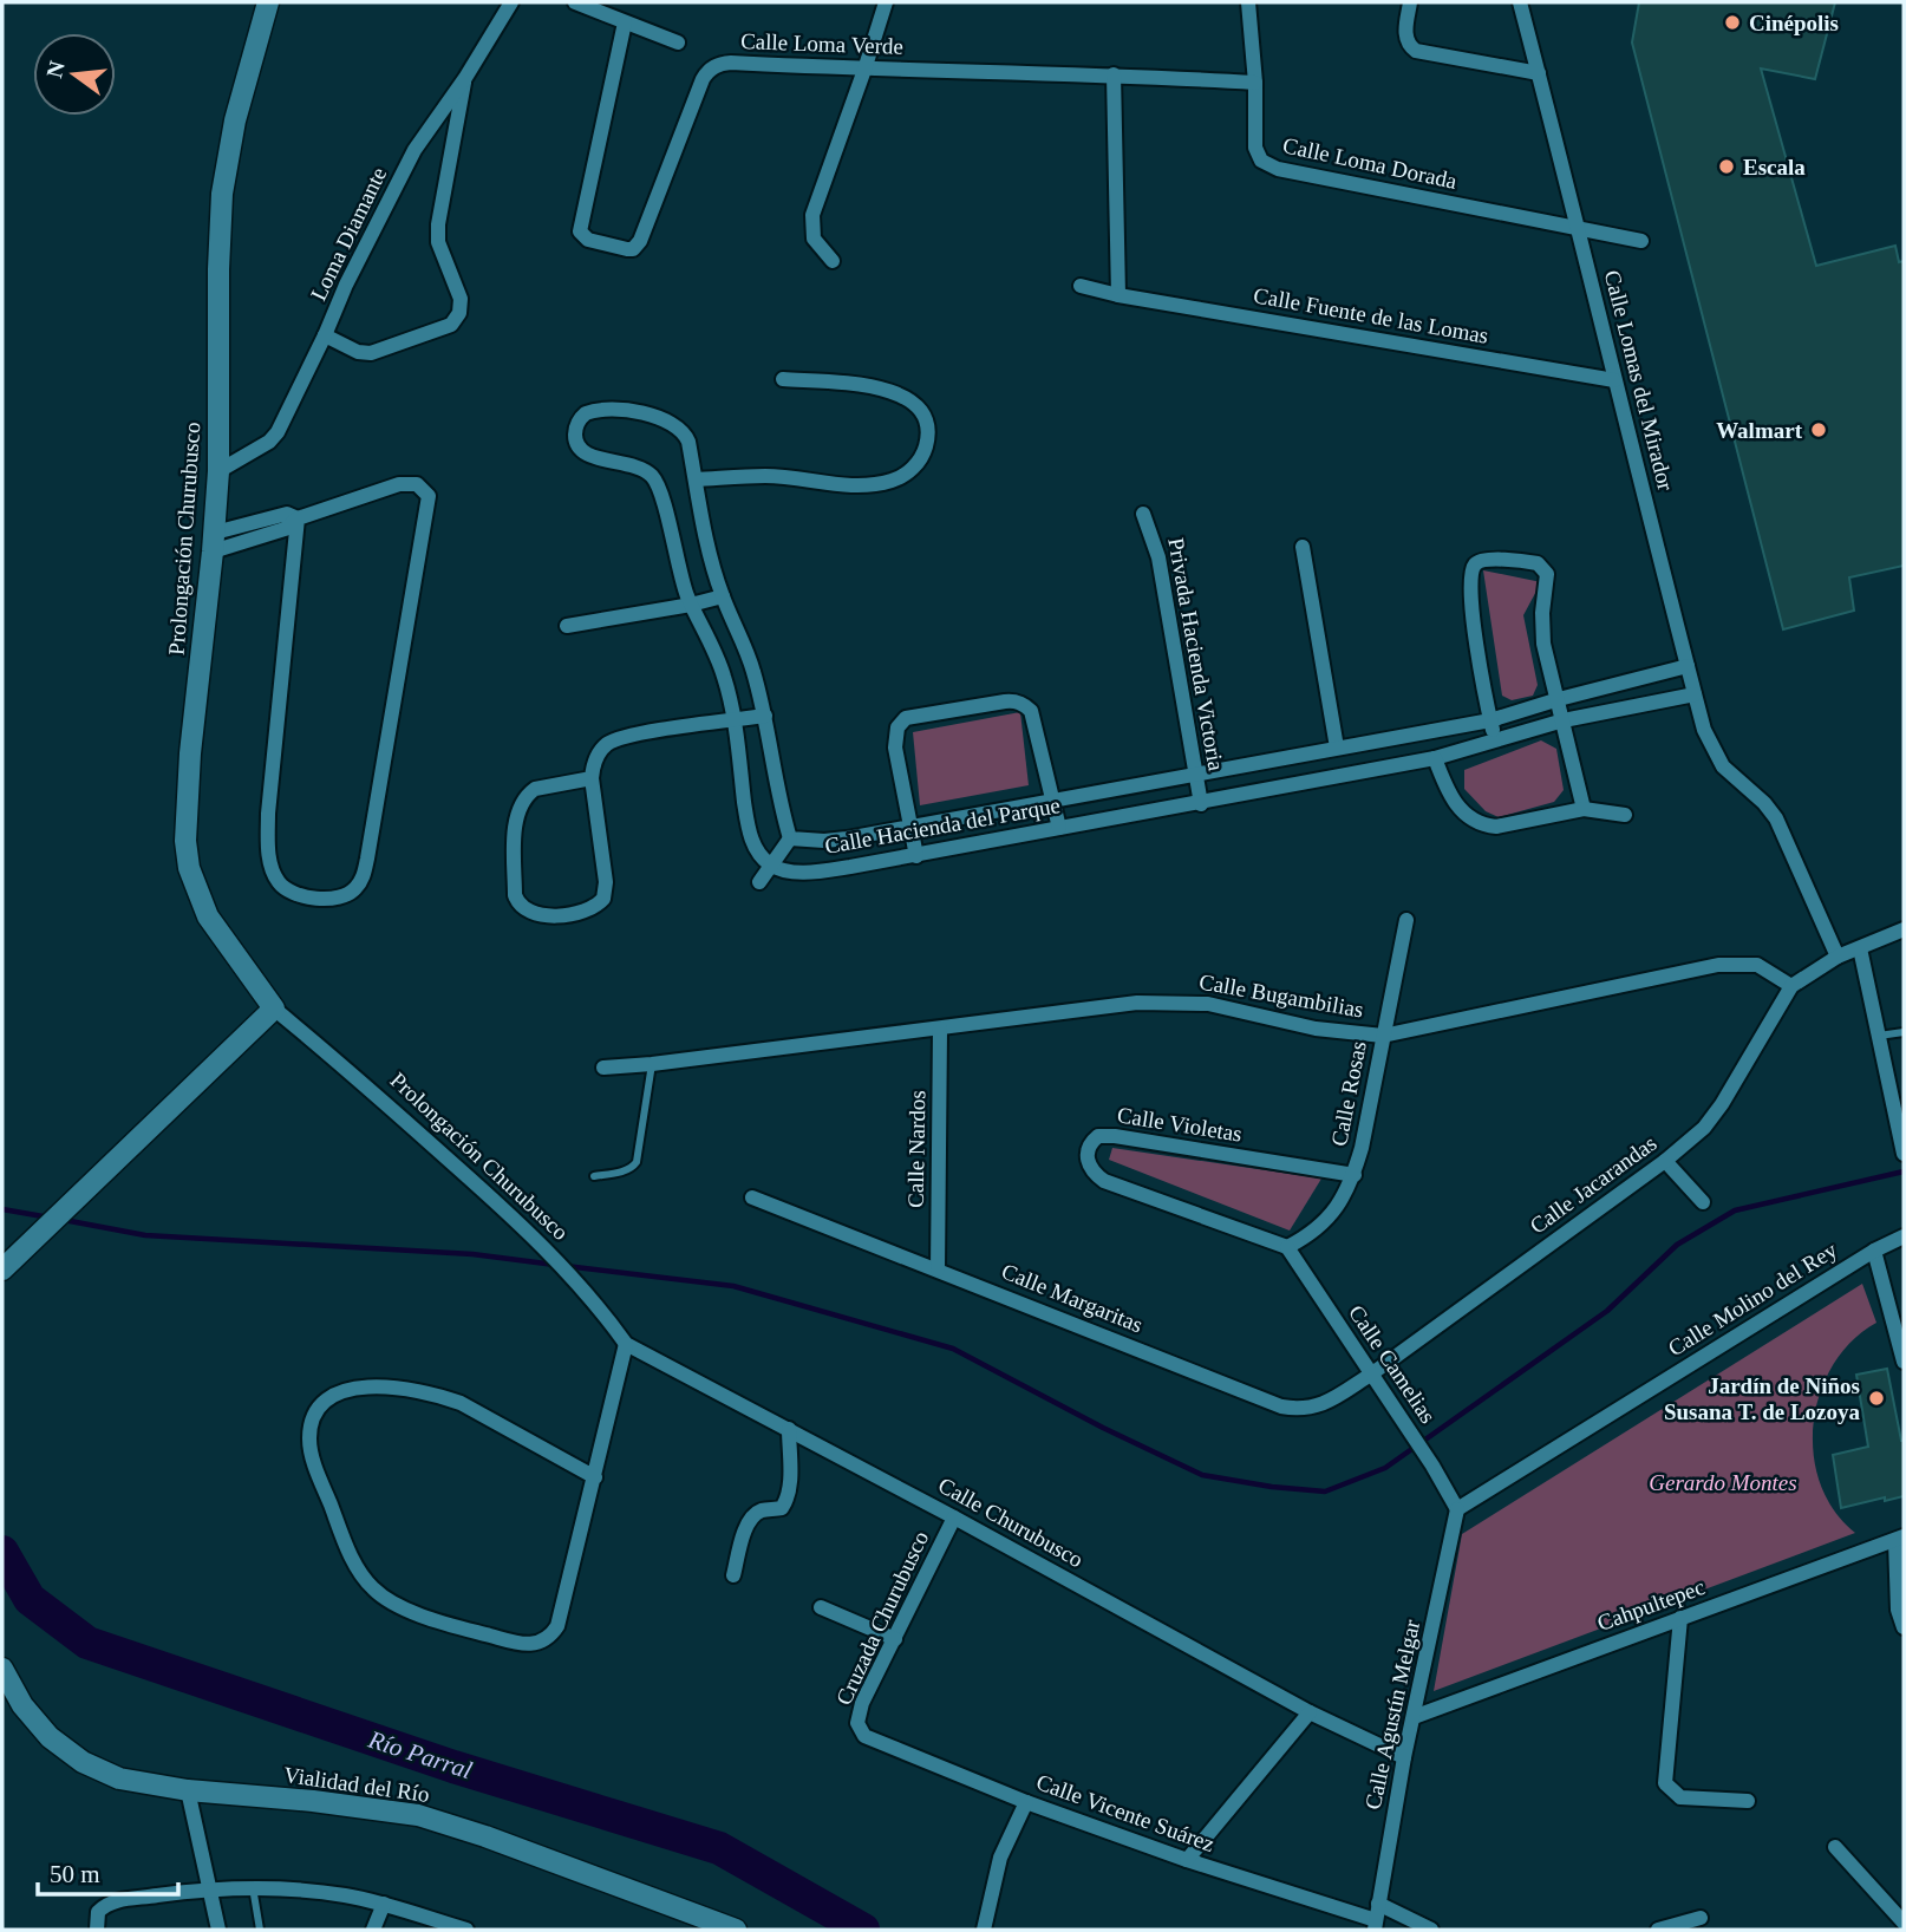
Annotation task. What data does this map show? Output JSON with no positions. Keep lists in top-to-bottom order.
{
  "streets": {
    "main road": ["Prolongación Churubusco", "Vialidad del Río"],
    "street": [
      "Calle Loma Verde",
      "Calle Loma Dorada",
      "Loma Diamante",
      "Calle Fuente de las Lomas",
      "Calle Lomas del Mirador",
      "Privada Hacienda Victoria",
      "Calle Hacienda del Parque",
      "Calle Bugambilias",
      "Calle Rosas",
      "Calle Violetas",
      "Calle Nardos",
      "Calle Jacarandas",
      "Calle Margaritas",
      "Calle Molino del Rey",
      "Calle Camelias",
      "Calle Churubusco",
      "Cahpultepec",
      "Cruzada Churubusco",
      "Calle Agustín Melgar",
      "Calle Vicente Suárez"
    ]
  },
  "crossings": [
    ["Calle Loma Verde", "Calle Loma Dorada"],
    ["Calle Loma Dorada", "Calle Lomas del Mirador"],
    ["Loma Diamante", "Prolongación Churubusco"],
    ["Calle Fuente de las Lomas", "Calle Lomas del Mirador"],
    ["Calle Lomas del Mirador", "Calle Hacienda del Parque"],
    ["Prolongación Churubusco", "Calle Churubusco"],
    ["Privada Hacienda Victoria", "Calle Hacienda del Parque"],
    ["Calle Bugambilias", "Calle Rosas"],
    ["Calle Bugambilias", "Calle Nardos"],
    ["Calle Bugambilias", "Calle Jacarandas"],
    ["Calle Rosas", "Calle Violetas"],
    ["Calle Rosas", "Calle Camelias"],
    ["Calle Violetas", "Calle Camelias"],
    ["Calle Nardos", "Calle Margaritas"],
    ["Calle Jacarandas", "Calle Margaritas"],
    ["Calle Jacarandas", "Calle Camelias"],
    ["Calle Margaritas", "Calle Camelias"],
    ["Calle Molino del Rey", "Calle Camelias"],
    ["Calle Molino del Rey", "Calle Agustín Melgar"],
    ["Calle Camelias", "Calle Agustín Melgar"],
    ["Calle Churubusco", "Cruzada Churubusco"],
    ["Calle Churubusco", "Calle Agustín Melgar"],
    ["Cahpultepec", "Calle Agustín Melgar"],
    ["Cruzada Churubusco", "Calle Vicente Suárez"],
    ["Calle Agustín Melgar", "Calle Vicente Suárez"]
  ],
  "water": ["Río Parral"],
  "parks": ["Gerardo Montes"],
  "places": [
    "Cinépolis",
    "Escala",
    "Walmart",
    "Jardín de Niños Susana T. de Lozoya"
  ],
  "scale_bar": "50 m",
  "north": "left"
}
